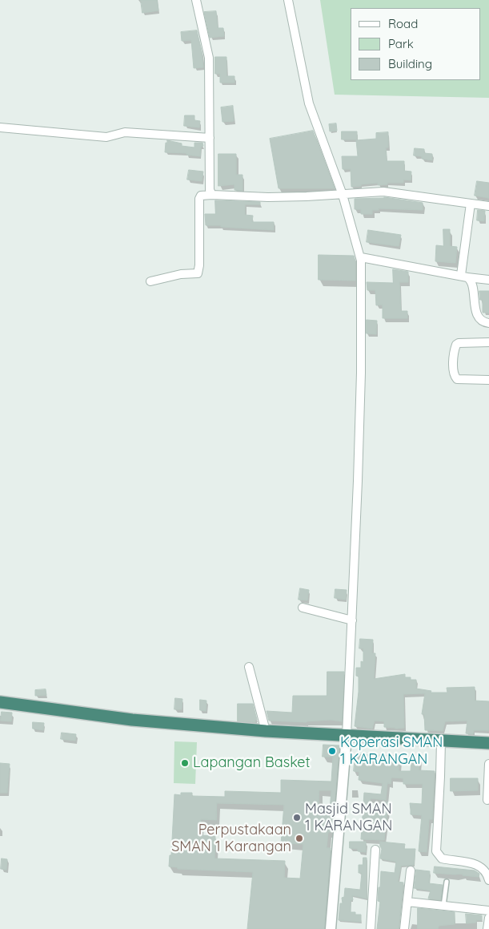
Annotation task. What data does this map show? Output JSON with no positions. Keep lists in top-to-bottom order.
{
  "places": [
    "Koperasi SMAN 1 KARANGAN",
    "Lapangan Basket",
    "Masjid SMAN 1 KARANGAN",
    "Perpustakaan SMAN 1 Karangan"
  ],
  "legend": ["Road", "Park", "Building"]
}
